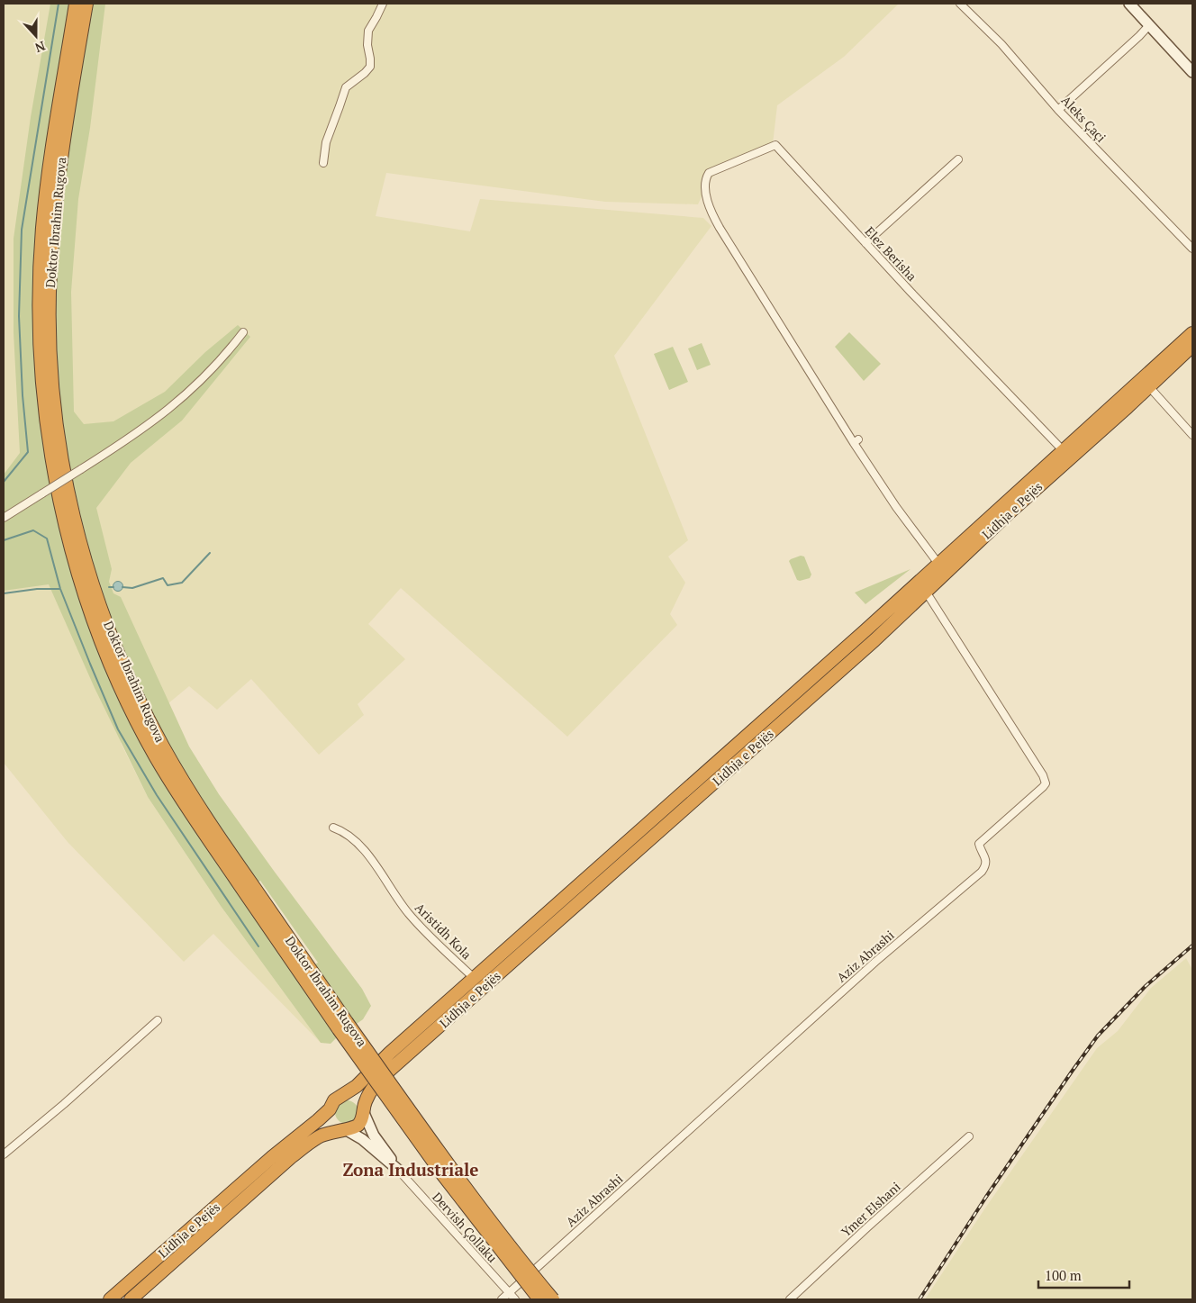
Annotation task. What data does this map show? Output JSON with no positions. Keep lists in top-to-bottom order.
{
  "streets": {
    "highway": ["Doktor Ibrahim Rugova", "Lidhja e Pejës"],
    "street": [
      "Aleks Çaçi",
      "Elez Berisha",
      "Aristidh Kola",
      "Aziz Abrashi",
      "Ymer Elshani",
      "Dervish Çollaku"
    ]
  },
  "crossings": [
    ["Elez Berisha", "Lidhja e Pejës"],
    ["Lidhja e Pejës", "Aristidh Kola"],
    ["Lidhja e Pejës", "Aziz Abrashi"],
    ["Aziz Abrashi", "Dervish Çollaku"]
  ],
  "districts": ["Zona Industriale"],
  "scale_bar": "100 m",
  "north": "bottom"
}
